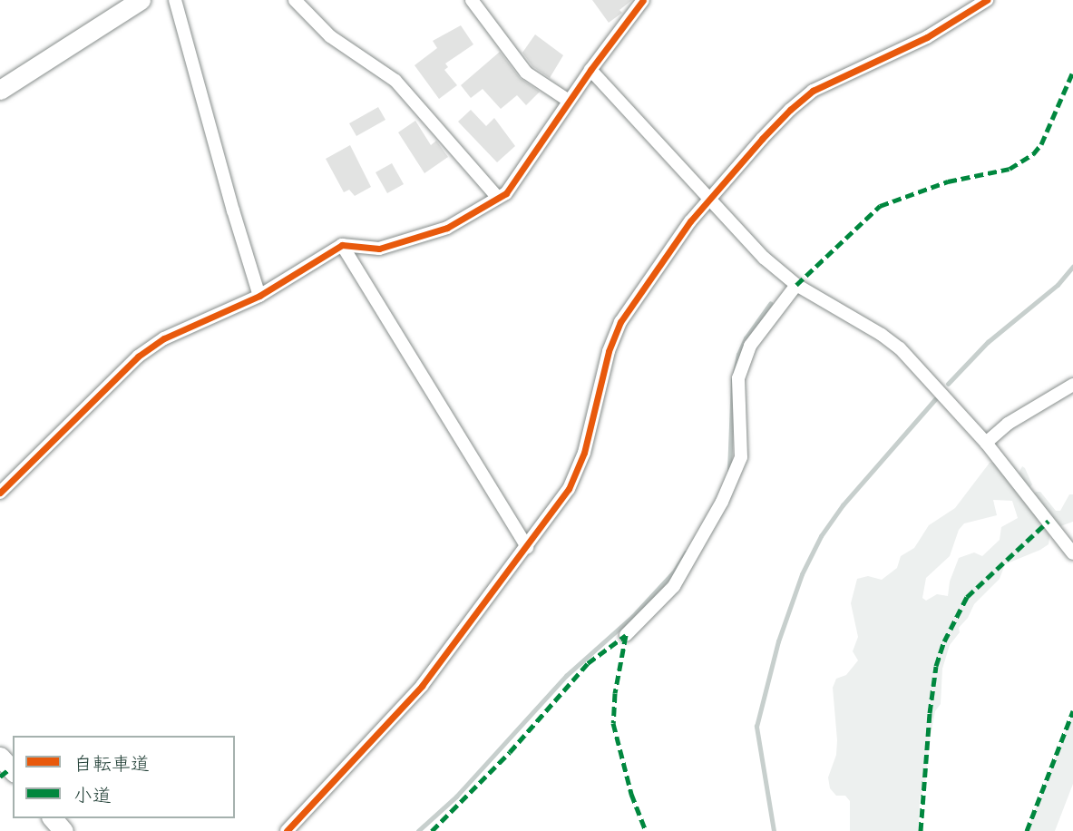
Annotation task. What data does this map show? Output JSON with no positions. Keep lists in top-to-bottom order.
{
  "legend": ["自転車道", "小道"]
}
